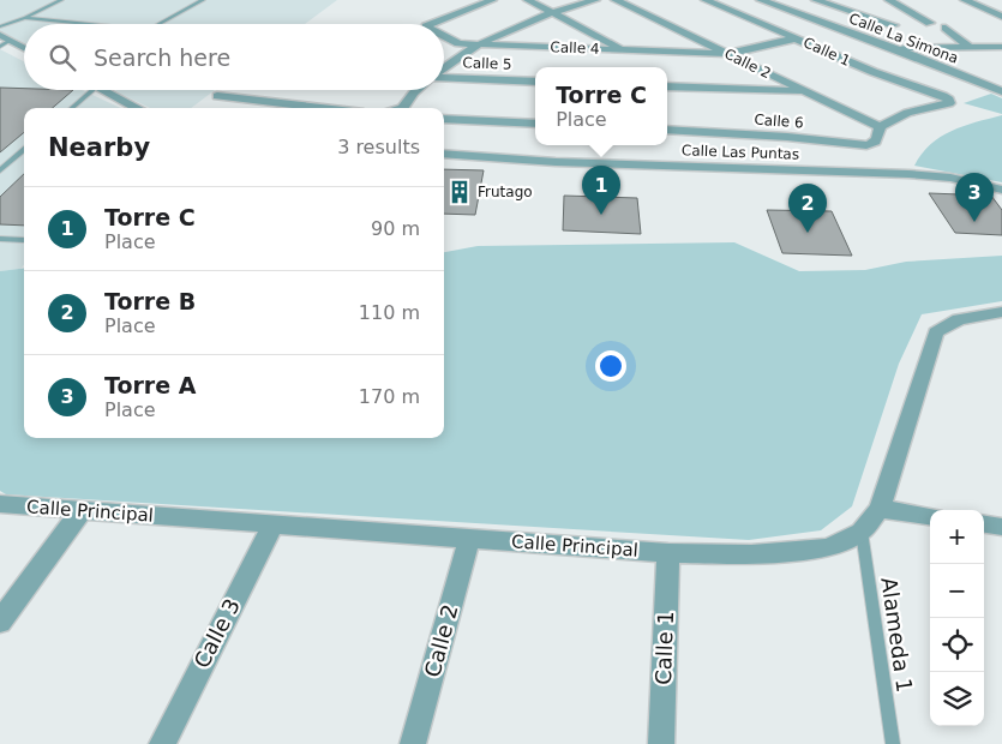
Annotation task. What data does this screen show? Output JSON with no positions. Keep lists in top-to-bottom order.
{
  "streets": {
    "street": [
      "Calle La Simona",
      "Calle 4",
      "Calle 1",
      "Calle 5",
      "Calle 2",
      "Calle 6",
      "Calle Las Puntas",
      "Calle Principal",
      "Calle 3"
    ],
    "lane": ["Alameda 1"]
  },
  "crossings": [
    ["Calle 4", "Calle 2"],
    ["Calle 1", "Calle 2"],
    ["Calle 1", "Calle 6"],
    ["Calle 1", "Calle Principal"],
    ["Calle 2", "Calle 6"],
    ["Calle 2", "Calle Principal"],
    ["Calle Principal", "Calle 3"],
    ["Calle Principal", "Alameda 1"]
  ],
  "places": {
    "building": ["Frutago"]
  },
  "page": {
    "search": "Search here",
    "popup": ["Torre C", "Place"],
    "heading": ["Nearby", "3 results"],
    "pins": ["1", "3", "2"],
    "list": [
      {
        "mark": "1",
        "name": "Torre C",
        "note": "Place",
        "value": "90 m"
      },
      {
        "mark": "2",
        "name": "Torre B",
        "note": "Place",
        "value": "110 m"
      },
      {
        "mark": "3",
        "name": "Torre A",
        "note": "Place",
        "value": "170 m"
      }
    ],
    "map_buttons": ["+", "−"]
  }
}
